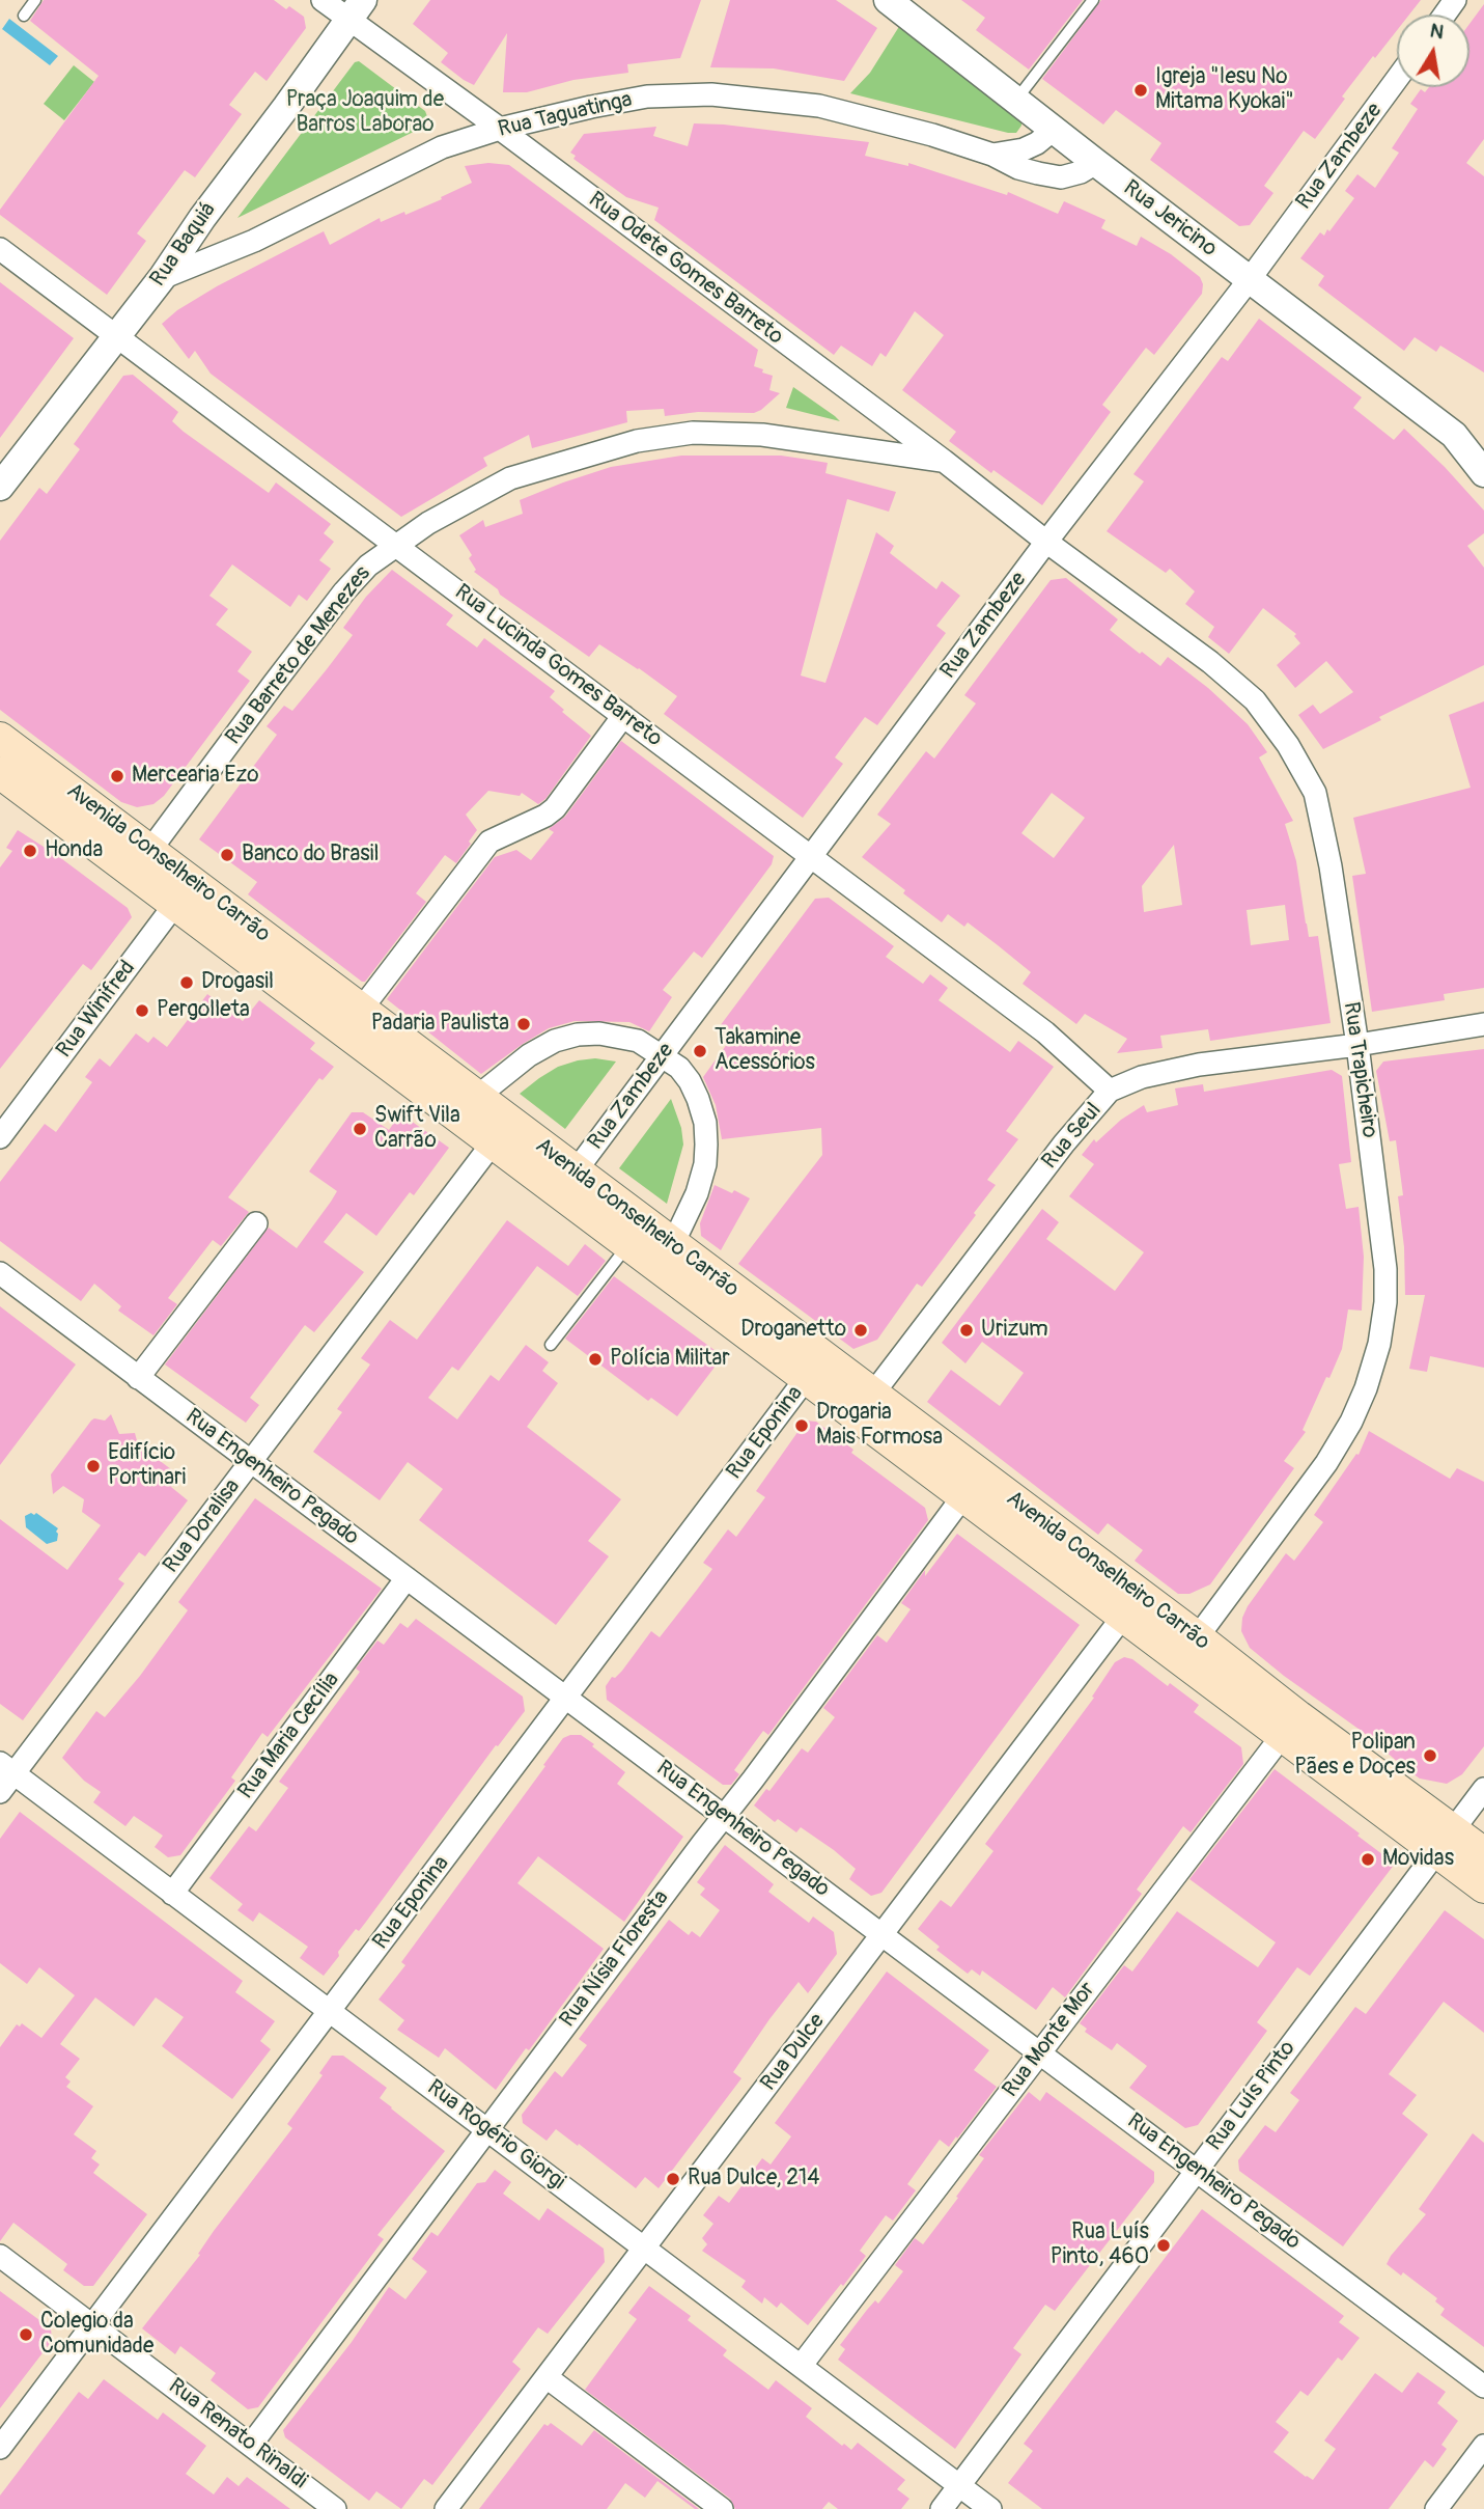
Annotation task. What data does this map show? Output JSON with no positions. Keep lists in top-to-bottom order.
{
  "streets": {
    "main road": ["Avenida Conselheiro Carrão"],
    "street": [
      "Rua Taguatinga",
      "Rua Zambeze",
      "Rua Jericino",
      "Rua Baquiá",
      "Rua Odete Gomes Barreto",
      "Rua Barreto de Menezes",
      "Rua Lucinda Gomes Barreto",
      "Rua Winifred",
      "Rua Trapicheiro",
      "Rua Seul",
      "Rua Eponina",
      "Rua Engenheiro Pegado",
      "Rua Doralisa",
      "Rua Maria Cecília",
      "Rua Nísia Floresta",
      "Rua Monte Mor",
      "Rua Dulce",
      "Rua Luís Pinto",
      "Rua Rogério Giorgi",
      "Rua Renato Rinaldi"
    ]
  },
  "crossings": [
    ["Rua Taguatinga", "Rua Jericino"],
    ["Rua Taguatinga", "Rua Baquiá"],
    ["Rua Taguatinga", "Rua Odete Gomes Barreto"],
    ["Rua Zambeze", "Rua Jericino"],
    ["Rua Zambeze", "Rua Odete Gomes Barreto"],
    ["Rua Zambeze", "Rua Lucinda Gomes Barreto"],
    ["Rua Zambeze", "Avenida Conselheiro Carrão"],
    ["Rua Zambeze", "Rua Trapicheiro"],
    ["Rua Baquiá", "Rua Odete Gomes Barreto"],
    ["Rua Baquiá", "Rua Lucinda Gomes Barreto"],
    ["Rua Odete Gomes Barreto", "Rua Barreto de Menezes"],
    ["Rua Odete Gomes Barreto", "Rua Trapicheiro"],
    ["Rua Barreto de Menezes", "Rua Lucinda Gomes Barreto"],
    ["Rua Barreto de Menezes", "Avenida Conselheiro Carrão"],
    ["Rua Lucinda Gomes Barreto", "Rua Seul"],
    ["Avenida Conselheiro Carrão", "Rua Winifred"],
    ["Avenida Conselheiro Carrão", "Rua Trapicheiro"],
    ["Avenida Conselheiro Carrão", "Rua Seul"],
    ["Avenida Conselheiro Carrão", "Rua Eponina"],
    ["Avenida Conselheiro Carrão", "Rua Doralisa"],
    ["Avenida Conselheiro Carrão", "Rua Nísia Floresta"],
    ["Avenida Conselheiro Carrão", "Rua Monte Mor"],
    ["Avenida Conselheiro Carrão", "Rua Dulce"],
    ["Avenida Conselheiro Carrão", "Rua Luís Pinto"],
    ["Rua Trapicheiro", "Rua Seul"],
    ["Rua Eponina", "Rua Engenheiro Pegado"],
    ["Rua Eponina", "Rua Rogério Giorgi"],
    ["Rua Eponina", "Rua Renato Rinaldi"],
    ["Rua Engenheiro Pegado", "Rua Doralisa"],
    ["Rua Engenheiro Pegado", "Rua Maria Cecília"],
    ["Rua Engenheiro Pegado", "Rua Nísia Floresta"],
    ["Rua Engenheiro Pegado", "Rua Monte Mor"],
    ["Rua Engenheiro Pegado", "Rua Dulce"],
    ["Rua Engenheiro Pegado", "Rua Luís Pinto"],
    ["Rua Doralisa", "Rua Rogério Giorgi"],
    ["Rua Maria Cecília", "Rua Rogério Giorgi"],
    ["Rua Nísia Floresta", "Rua Rogério Giorgi"],
    ["Rua Nísia Floresta", "Rua Renato Rinaldi"],
    ["Rua Monte Mor", "Rua Rogério Giorgi"],
    ["Rua Dulce", "Rua Rogério Giorgi"],
    ["Rua Luís Pinto", "Rua Rogério Giorgi"]
  ],
  "parks": ["Praça Joaquim de Barros Laborao"],
  "places": [
    "Igreja \"Iesu No Mitama Kyokai\"",
    "Mercearia Ezo",
    "Honda",
    "Banco do Brasil",
    "Drogasil",
    "Pergolleta",
    "Padaria Paulista",
    "Takamine Acessórios",
    "Swift Vila Carrão",
    "Droganetto",
    "Urizum",
    "Polícia Militar",
    "Drogaria Mais Formosa",
    "Edifício Portinari",
    "Polipan Pães e Doçes",
    "Movidas",
    "Rua Dulce, 214",
    "Rua Luís Pinto, 460",
    "Colegio da Comunidade"
  ],
  "north": "top"
}
